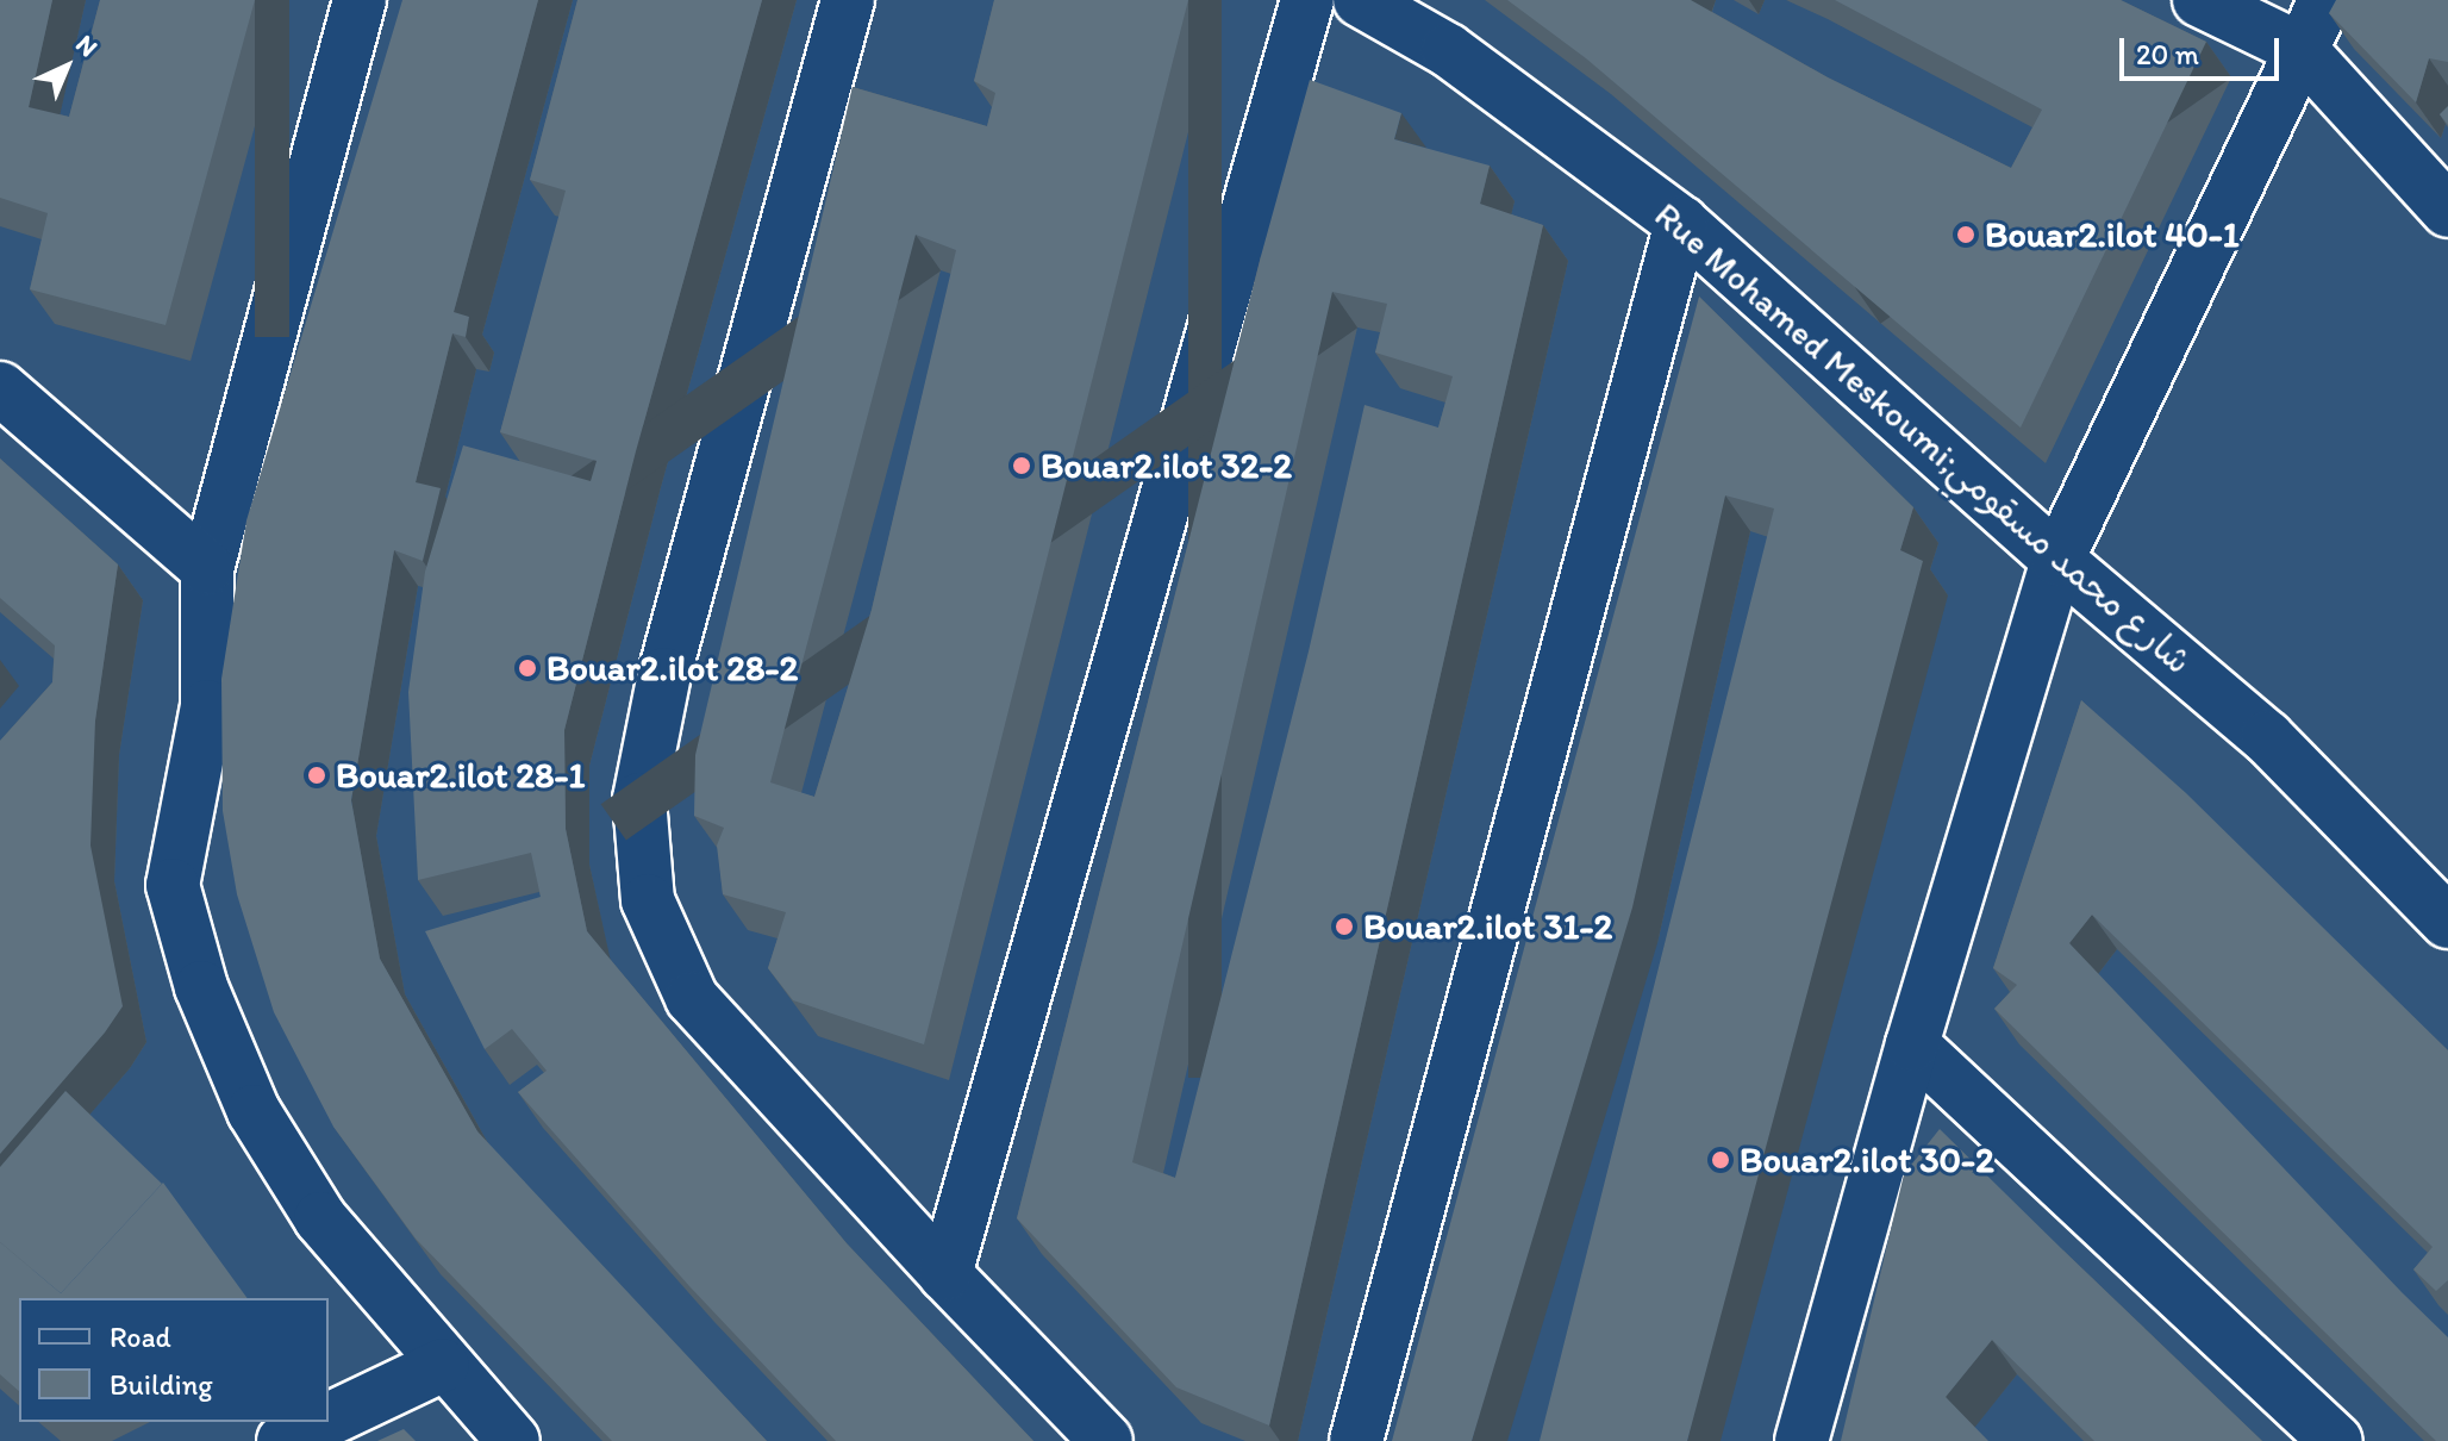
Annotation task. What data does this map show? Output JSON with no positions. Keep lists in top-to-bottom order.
{
  "streets": {
    "street": ["Rue Mohamed Meskoumi;شارع محمد مسقومي"]
  },
  "places": [
    "Bouar2.ilot 40-1",
    "Bouar2.ilot 32-2",
    "Bouar2.ilot 28-2",
    "Bouar2.ilot 28-1",
    "Bouar2.ilot 31-2",
    "Bouar2.ilot 30-2"
  ],
  "legend": ["Road", "Building"],
  "scale_bar": "20 m",
  "north": "top right"
}
